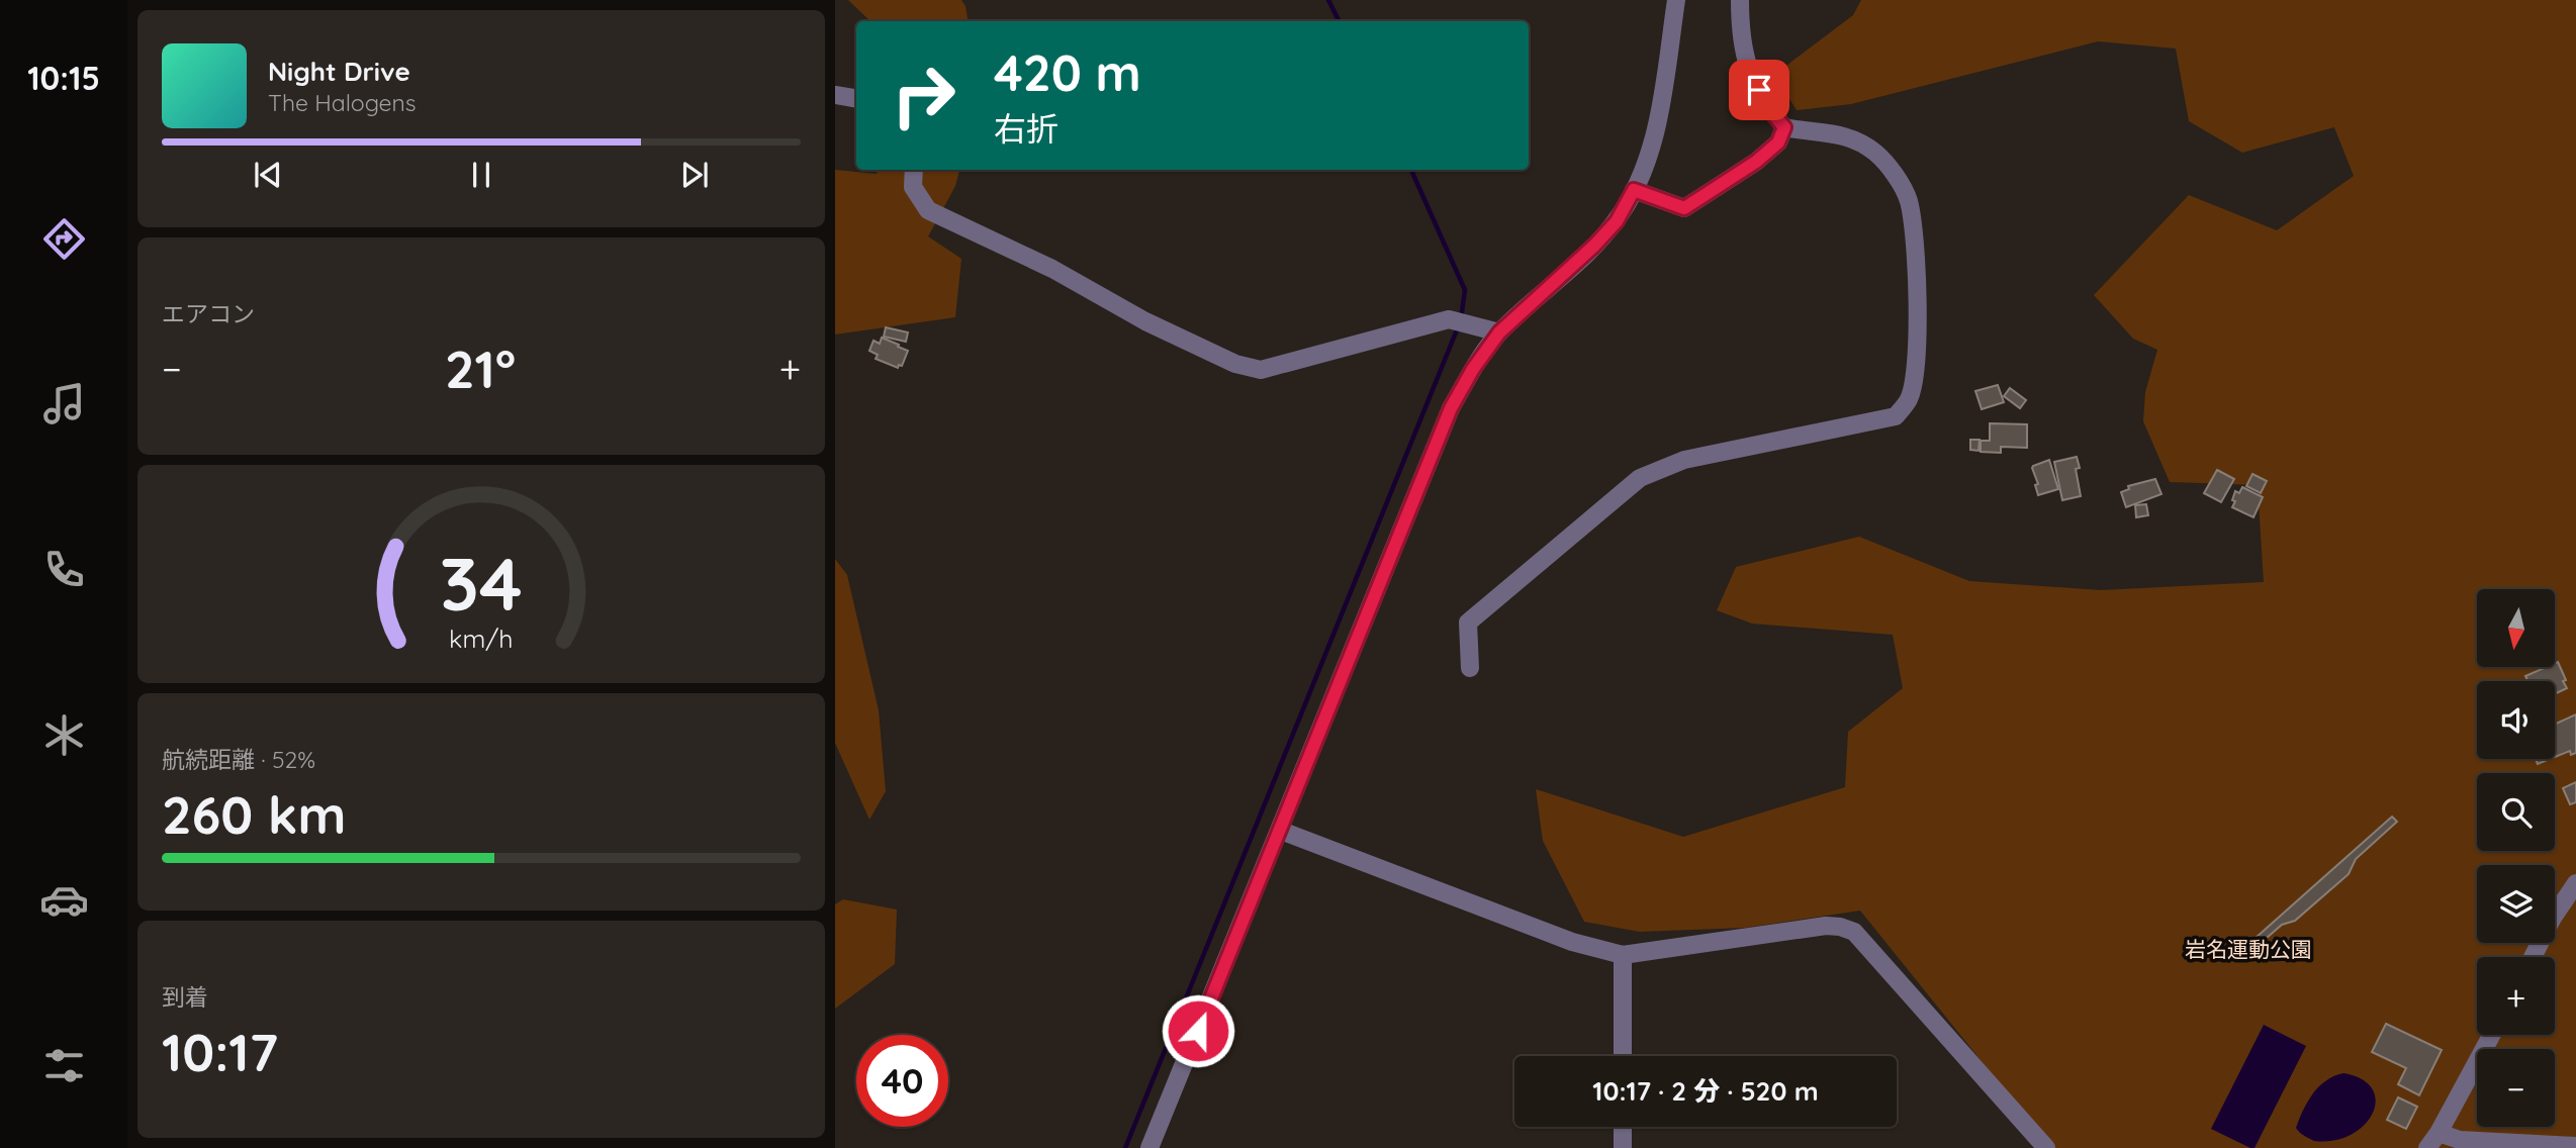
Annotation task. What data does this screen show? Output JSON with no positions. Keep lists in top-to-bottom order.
{
  "parks": ["岩名運動公園"],
  "north": "bottom",
  "page": {
    "tabs": "10:15",
    "turn": ["420 m", "右折"],
    "song": ["Night Drive", "The Halogens"],
    "tile": [
      "エアコン",
      ["航続距離 · 52%", "260 km"],
      ["到着", "10:17"]
    ],
    "heat": ["−", "21°", "+"],
    "map_buttons": ["+", "−"],
    "limit": "40",
    "trip": "10:17 · 2 分 · 520 m",
    "gauge": ["34", "km/h"]
  }
}
